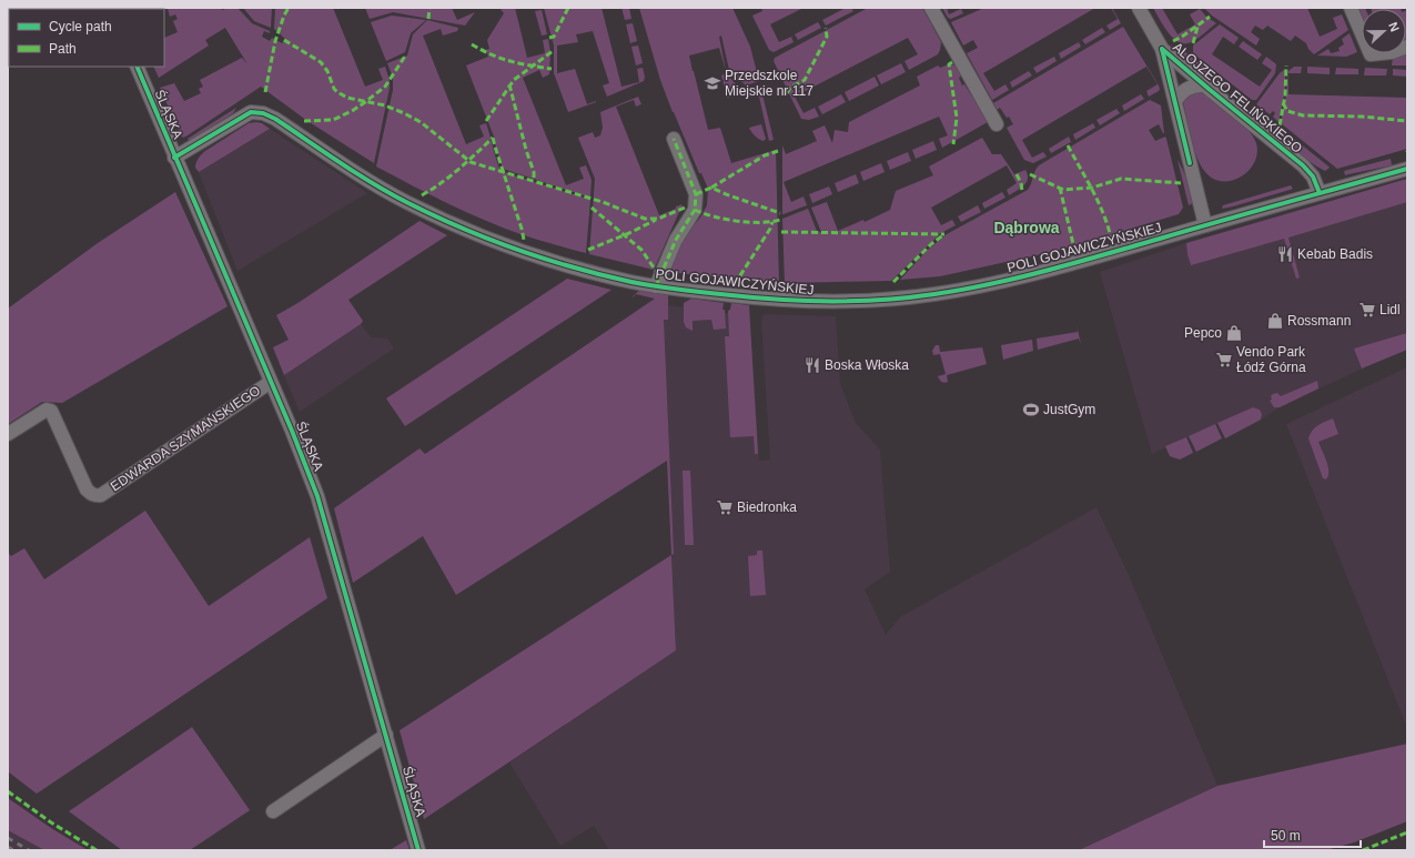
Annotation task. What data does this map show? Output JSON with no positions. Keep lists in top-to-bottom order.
{
  "streets": {
    "street": [
      "ALOJZEGO FELIŃSKIEGO",
      "ŚLĄSKA",
      "POLI GOJAWICZYŃSKIEJ",
      "EDWARDA SZYMAŃSKIEGO"
    ]
  },
  "crossings": [
    ["ALOJZEGO FELIŃSKIEGO", "POLI GOJAWICZYŃSKIEJ"],
    ["ŚLĄSKA", "POLI GOJAWICZYŃSKIEJ"],
    ["ŚLĄSKA", "EDWARDA SZYMAŃSKIEGO"]
  ],
  "districts": ["Dąbrowa"],
  "places": {
    "school or university": ["Przedszkole Miejskie nr 117"],
    "restaurant": ["Kebab Badis", "Boska Włoska"],
    "supermarket": ["Lidl", "Vendo Park Łódź Górna", "Biedronka"],
    "shop": ["Rossmann", "Pepco"],
    "sports": ["JustGym"]
  },
  "legend": ["Cycle path", "Path"],
  "scale_bar": "50 m",
  "north": "right"
}
